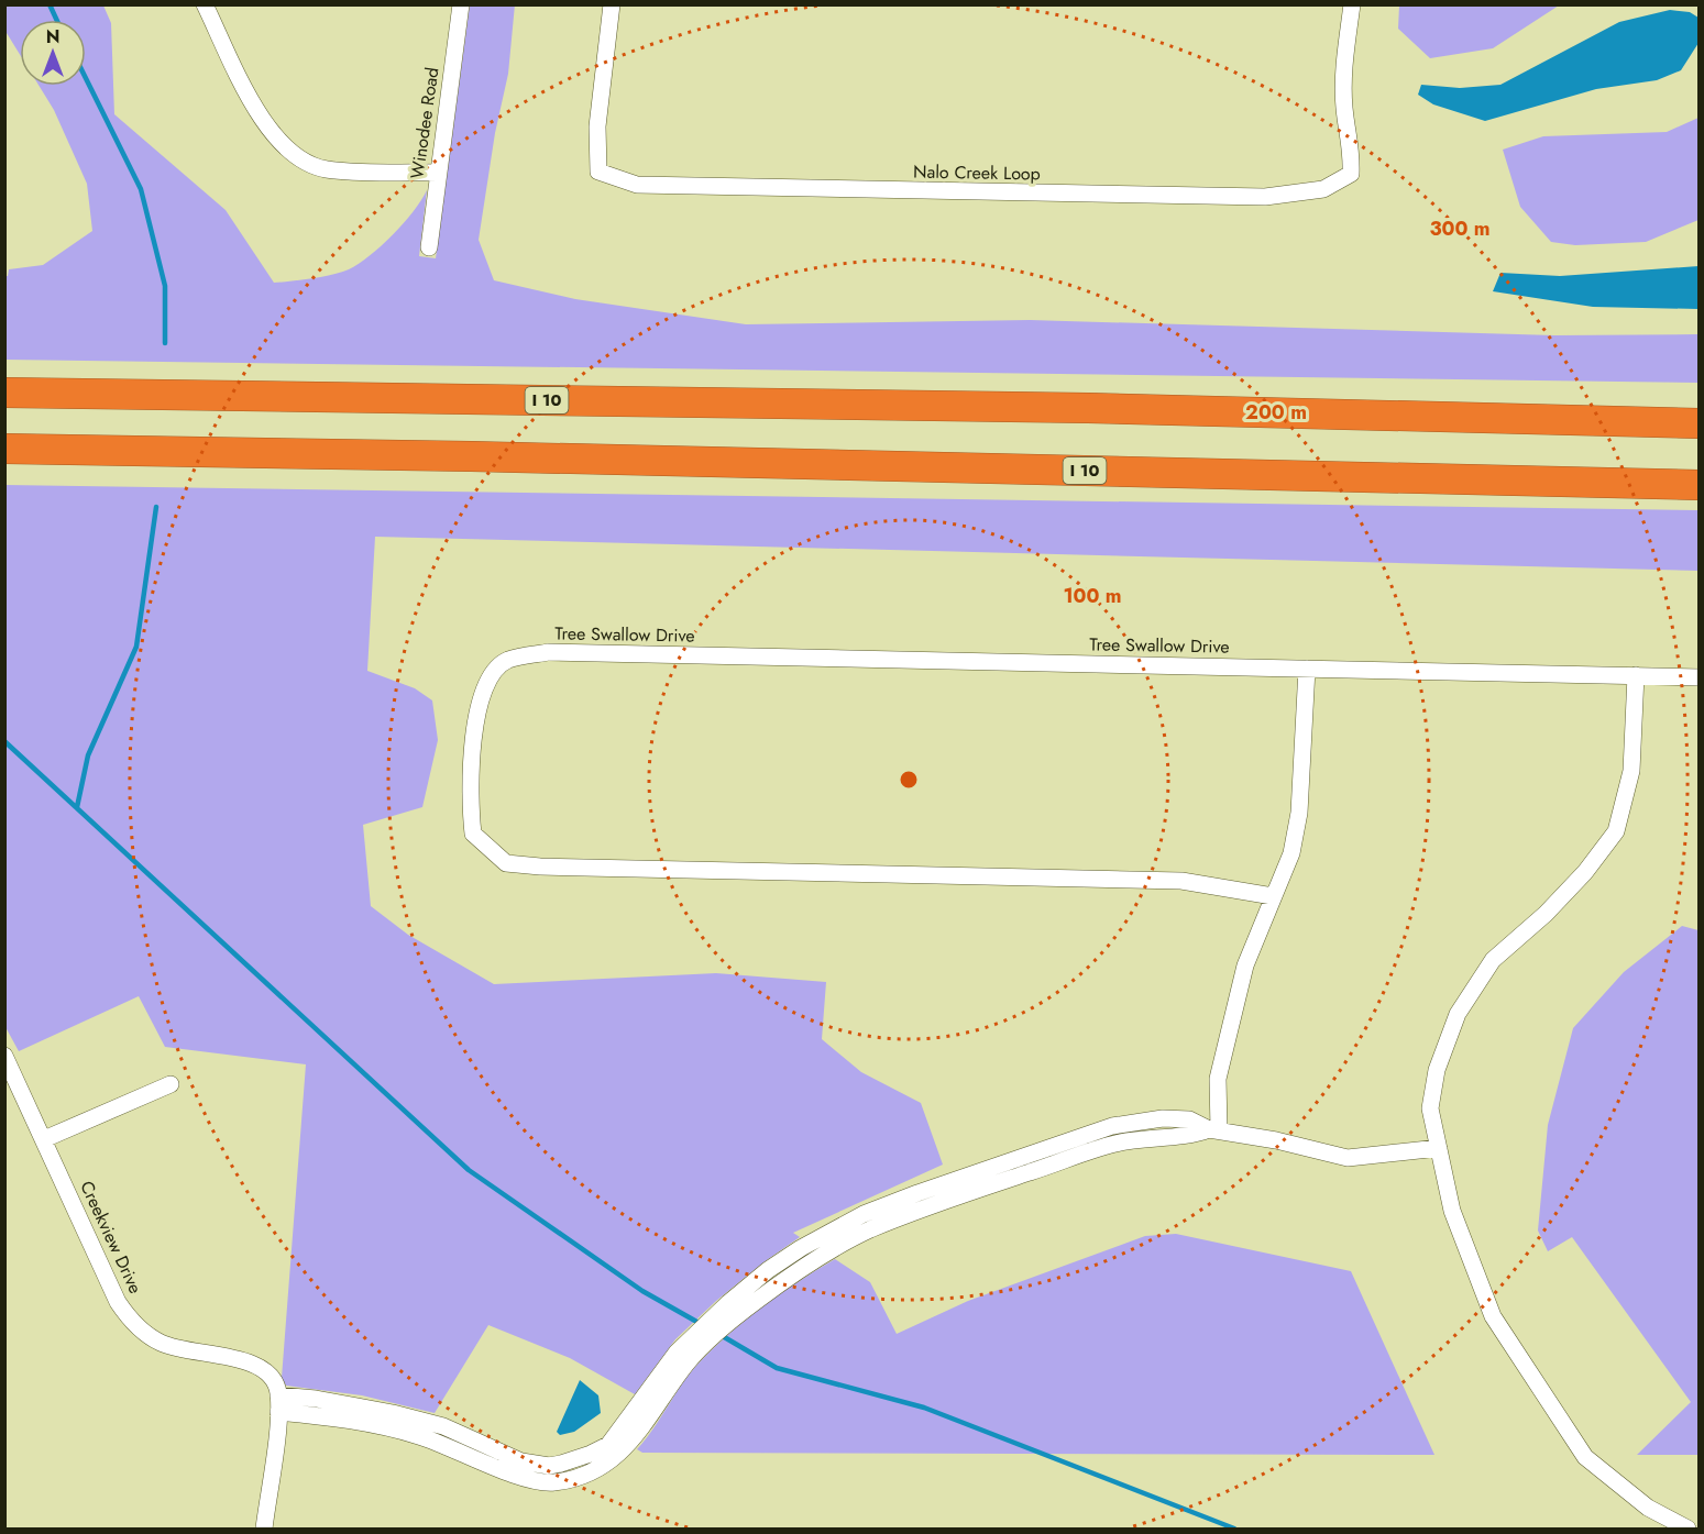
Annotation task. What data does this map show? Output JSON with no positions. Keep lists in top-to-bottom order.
{
  "streets": {
    "highway": ["I 10"],
    "street": [
      "Winodee Road",
      "Nalo Creek Loop",
      "Tree Swallow Drive",
      "Creekview Drive"
    ]
  },
  "north": "top",
  "rings": ["300 m", "200 m", "100 m"]
}
